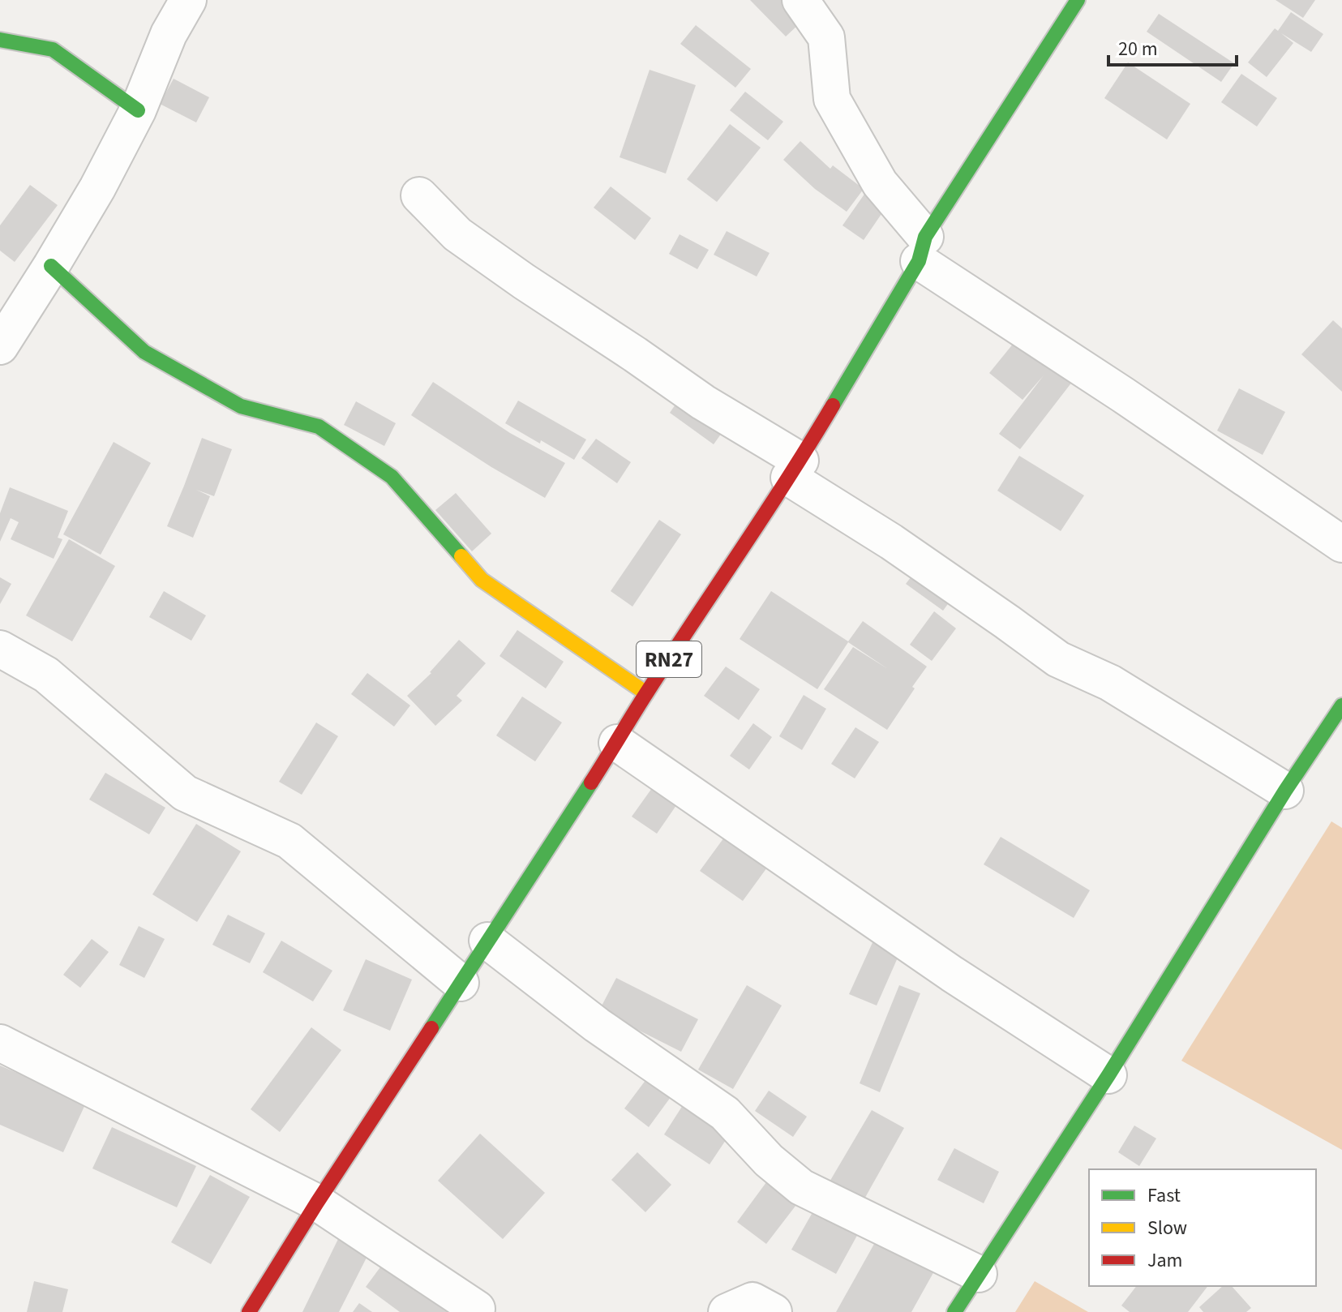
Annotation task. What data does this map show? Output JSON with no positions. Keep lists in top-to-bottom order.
{
  "streets": {
    "main road": ["RN27"]
  },
  "legend": ["Fast", "Slow", "Jam"],
  "scale_bar": "20 m"
}
